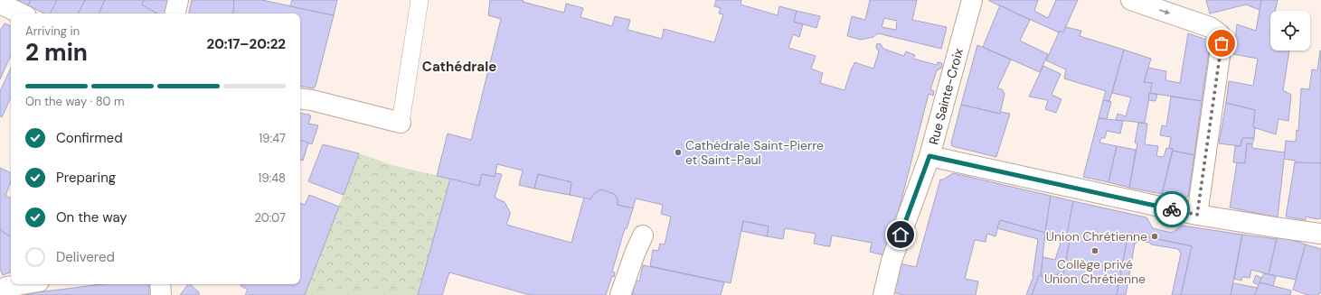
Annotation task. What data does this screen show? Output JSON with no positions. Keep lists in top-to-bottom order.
{
  "streets": {
    "street": ["Rue Sainte-Croix"]
  },
  "districts": ["Cathédrale"],
  "places": ["Cathédrale Saint-Pierre et Saint-Paul", "Union Chrétienne", "Collège privé Union Chrétienne"],
  "page": {
    "heading": ["2 min", "Arriving in", "20:17–20:22"],
    "bar": "On the way · 80 m",
    "list": [
      ["Confirmed", "19:47"],
      ["Preparing", "19:48"],
      ["On the way", "20:07"],
      "Delivered"
    ]
  }
}
